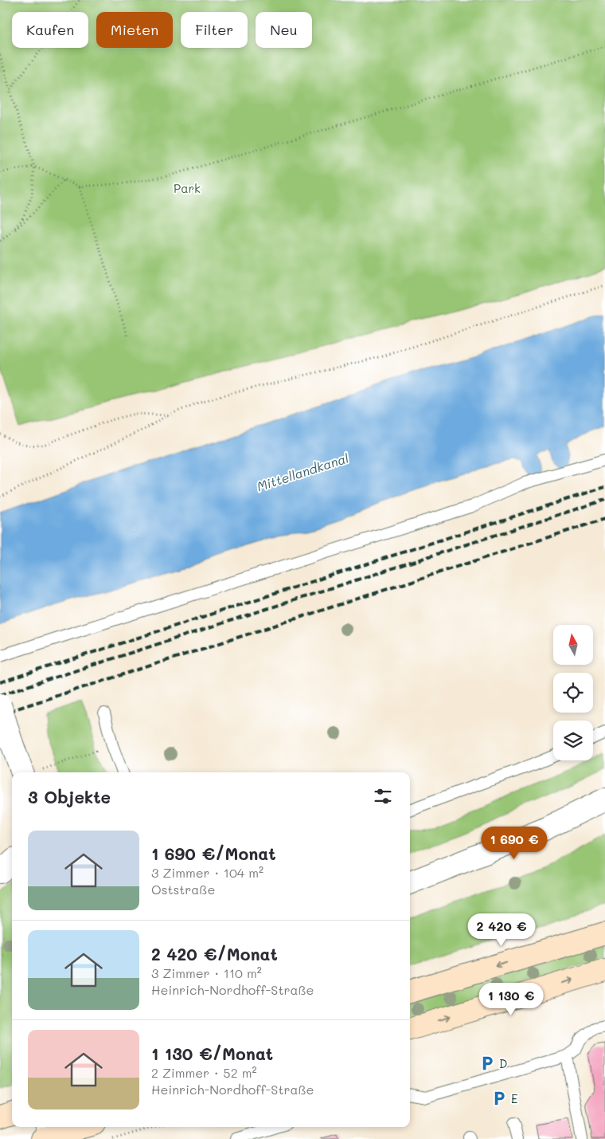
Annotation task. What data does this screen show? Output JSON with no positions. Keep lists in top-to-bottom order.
{
  "water": ["Mittellandkanal"],
  "parks": ["Park"],
  "places": {
    "parking": ["D", "E"]
  },
  "north": "top",
  "page": {
    "chip": [
      "Kaufen",
      "Mieten",
      "Filter",
      "Neu"
    ],
    "heading": "3 Objekte",
    "list": [
      {
        "name": "1 690 €/Monat",
        "note": "3 Zimmer · 104 m² · Oststraße"
      },
      {
        "name": "2 420 €/Monat",
        "note": "3 Zimmer · 110 m² · Heinrich-Nordhoff-Straße"
      },
      {
        "name": "1 130 €/Monat",
        "note": "2 Zimmer · 52 m² · Heinrich-Nordhoff-Straße"
      }
    ],
    "price": ["1 690 €", "2 420 €", "1 130 €"]
  }
}
